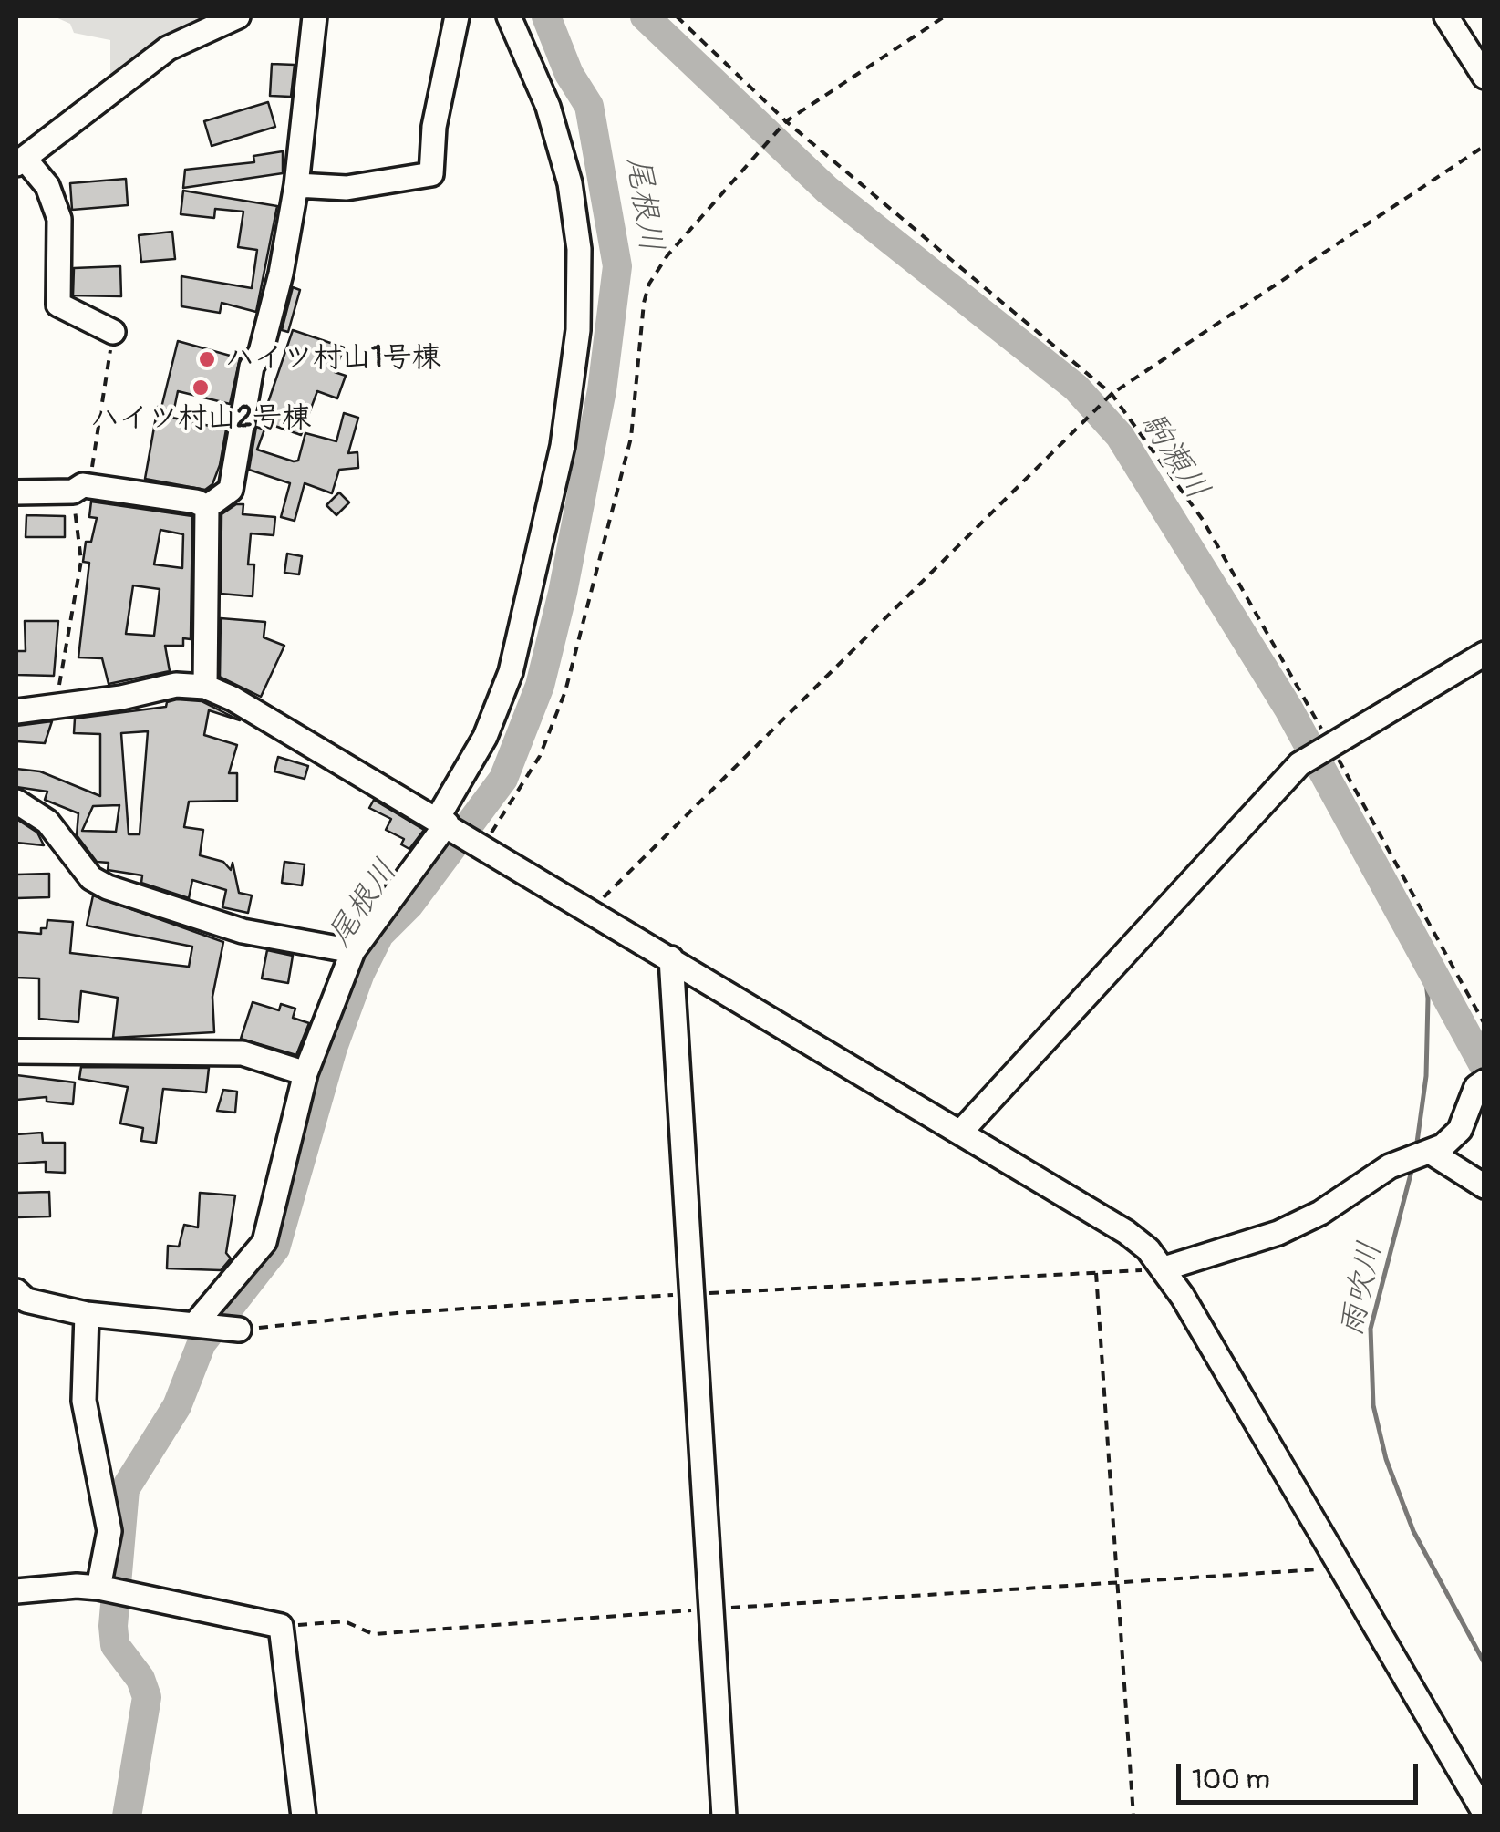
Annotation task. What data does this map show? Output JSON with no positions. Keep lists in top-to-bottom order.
{
  "water": ["尾根川", "駒瀬川", "雨吹川"],
  "places": ["ハイツ村山1号棟", "ハイツ村山2号棟"],
  "scale_bar": "100 m"
}
